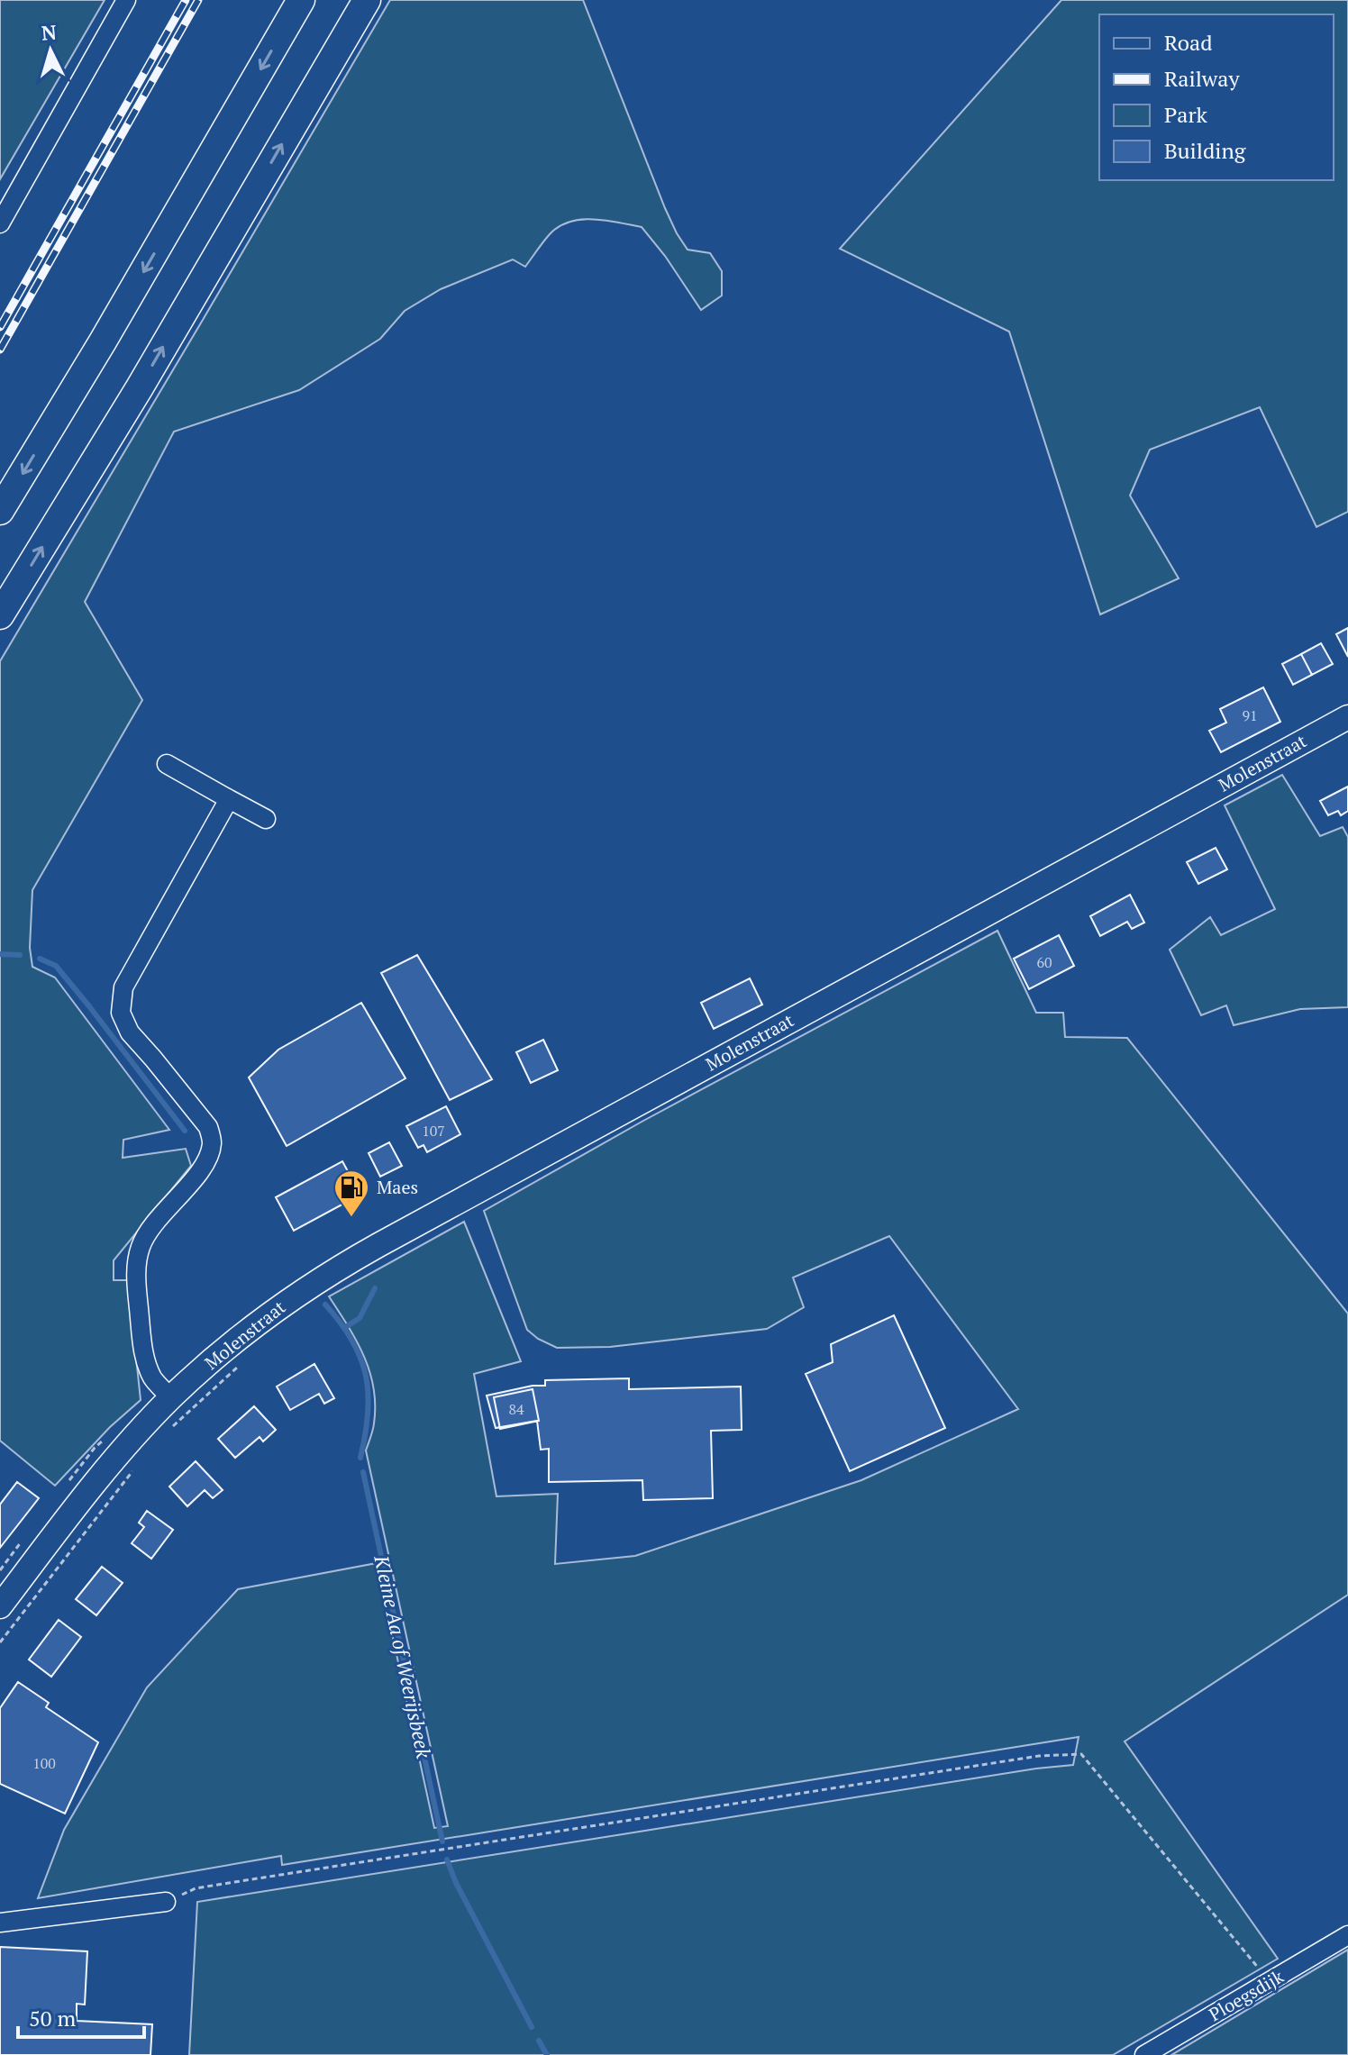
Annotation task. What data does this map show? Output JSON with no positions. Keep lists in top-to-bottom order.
{
  "streets": {
    "main road": ["Molenstraat"],
    "street": ["Ploegsdijk"]
  },
  "water": ["Kleine Aa of Weerijsbeek"],
  "places": {
    "fuel station": ["Maes"]
  },
  "house_numbers": [
    "91",
    "60",
    "107",
    "84",
    "100"
  ],
  "legend": [
    "Road",
    "Railway",
    "Park",
    "Building"
  ],
  "scale_bar": "50 m",
  "north": "top"
}
